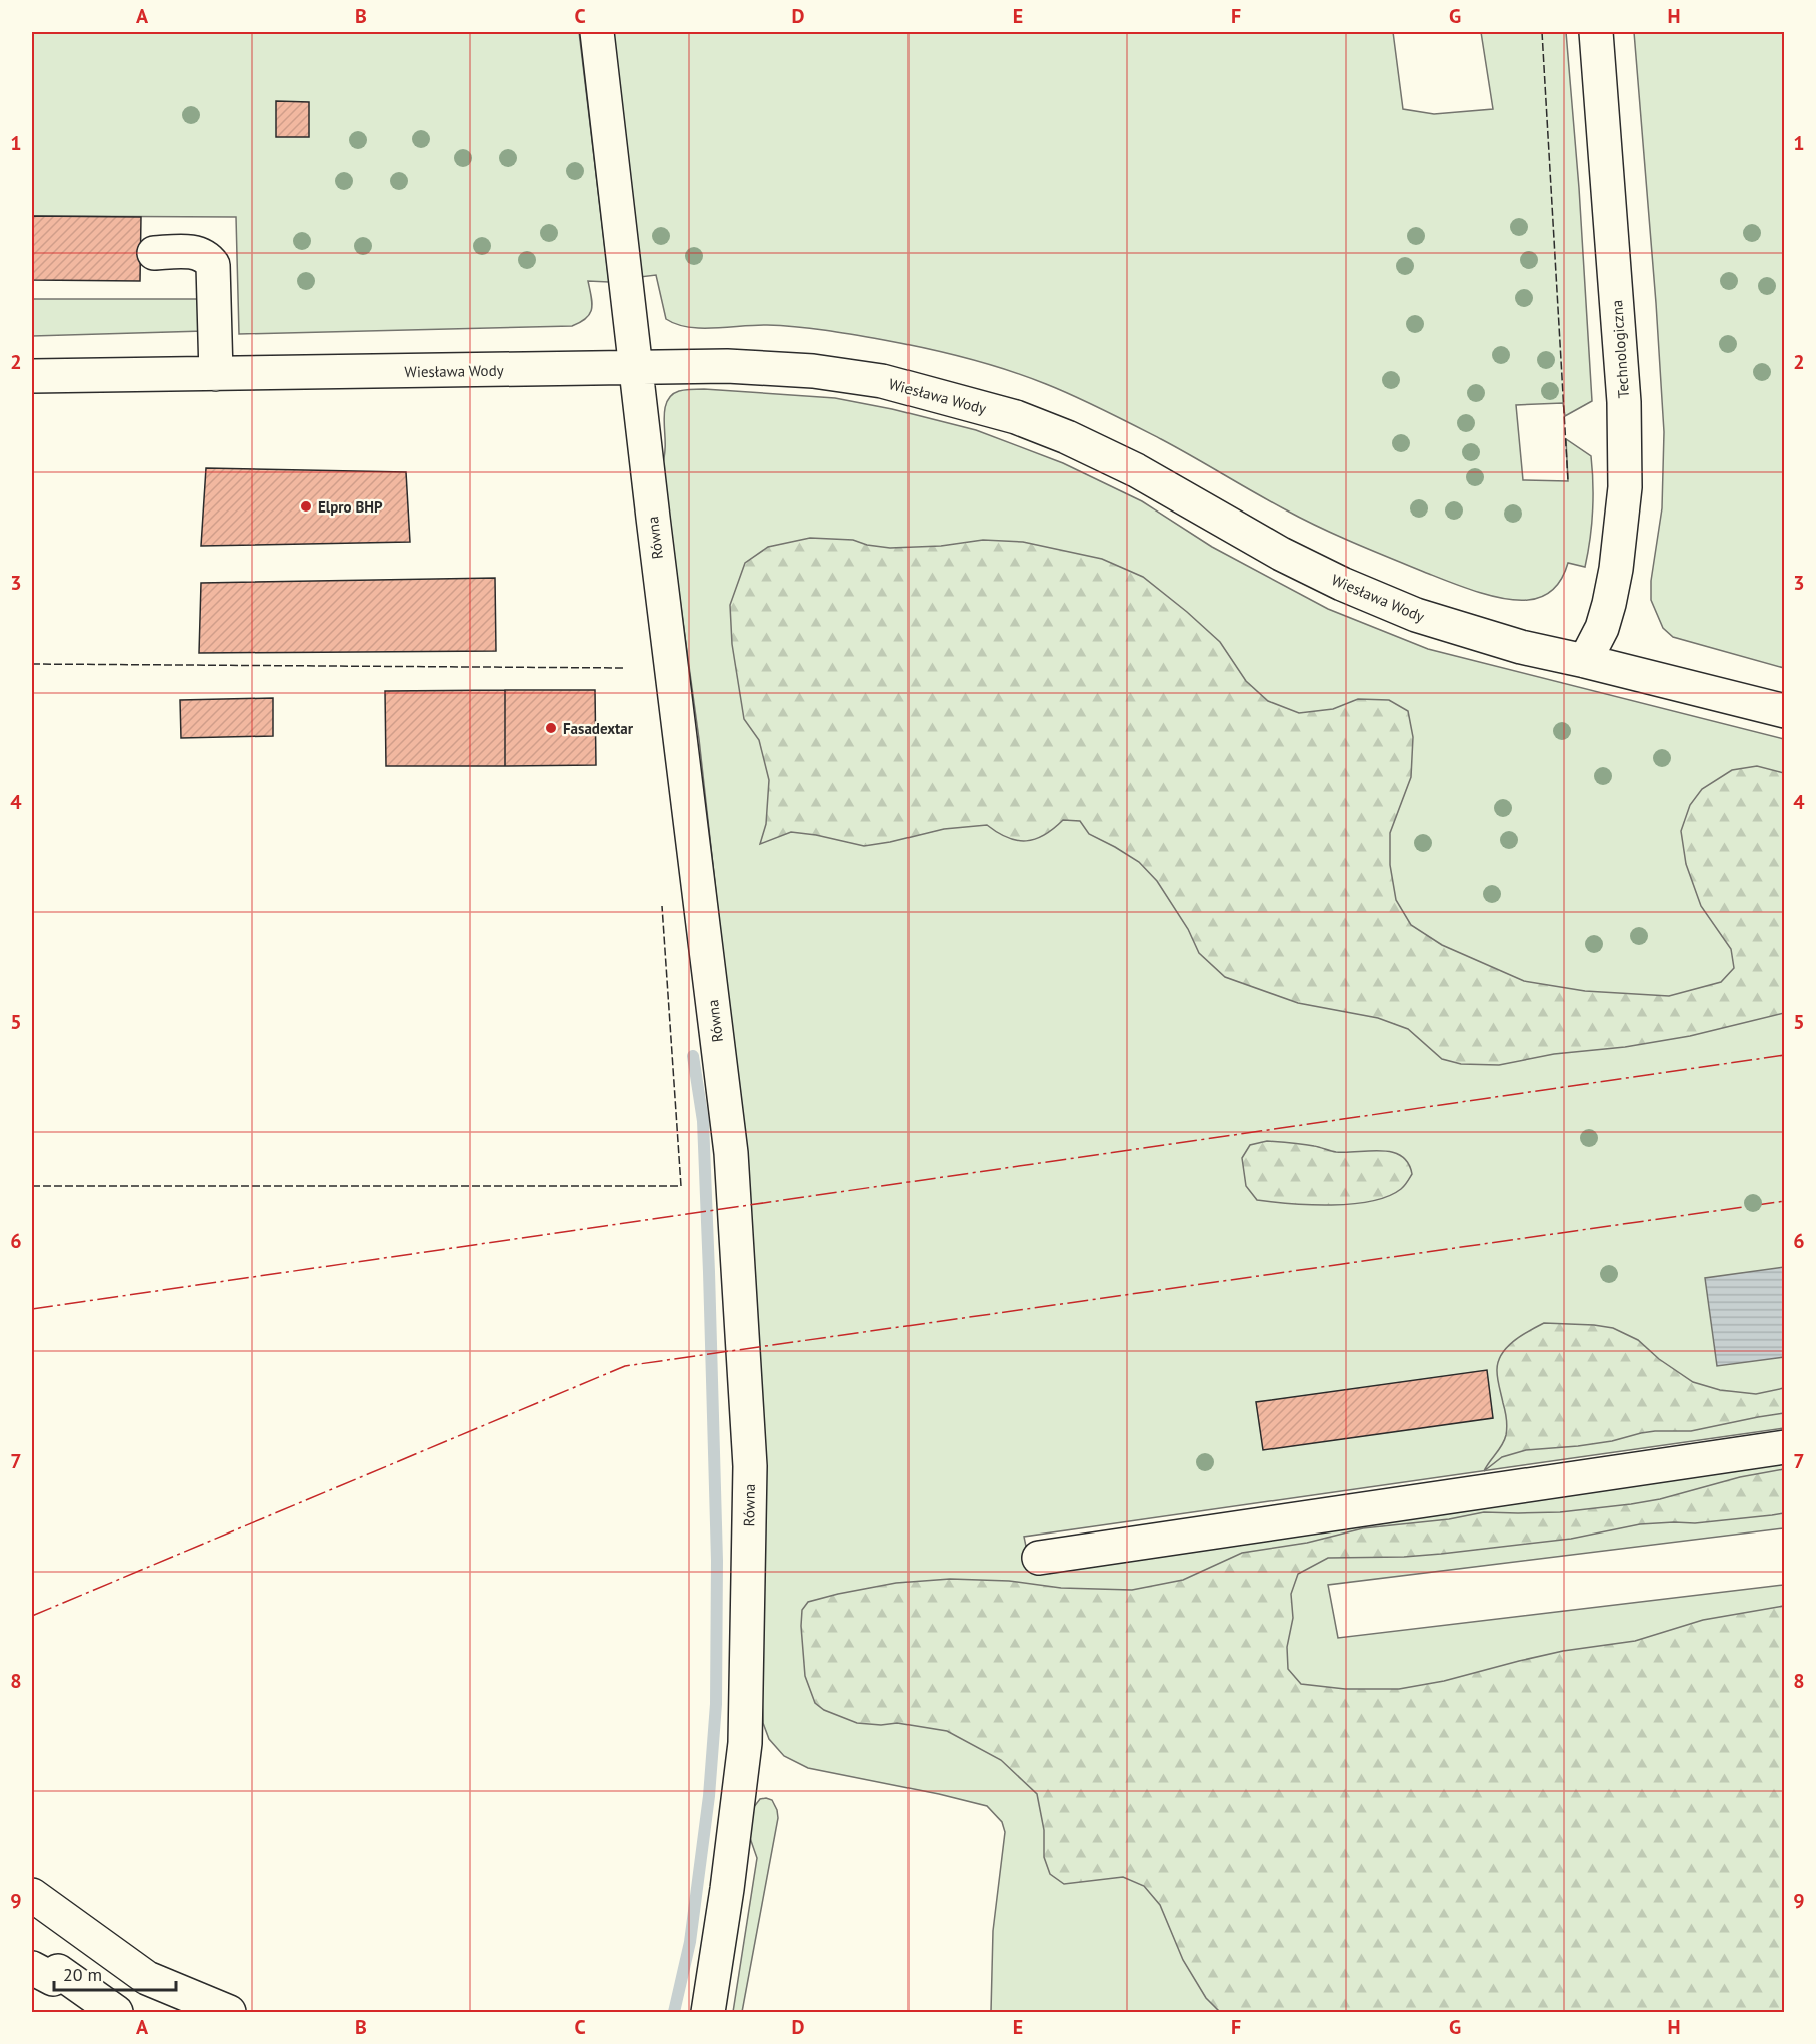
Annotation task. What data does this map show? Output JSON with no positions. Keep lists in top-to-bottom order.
{
  "streets": {
    "street": ["Technologiczna", "Wiesława Wody", "Równa"]
  },
  "crossings": [
    ["Technologiczna", "Wiesława Wody"],
    ["Wiesława Wody", "Równa"]
  ],
  "places": ["Elpro BHP", "Fasadextar"],
  "scale_bar": "20 m",
  "grid": {
    "columns": [
      "A",
      "B",
      "C",
      "D",
      "E",
      "F",
      "G",
      "H"
    ],
    "rows": [
      "1",
      "2",
      "3",
      "4",
      "5",
      "6",
      "7",
      "8",
      "9"
    ]
  }
}
